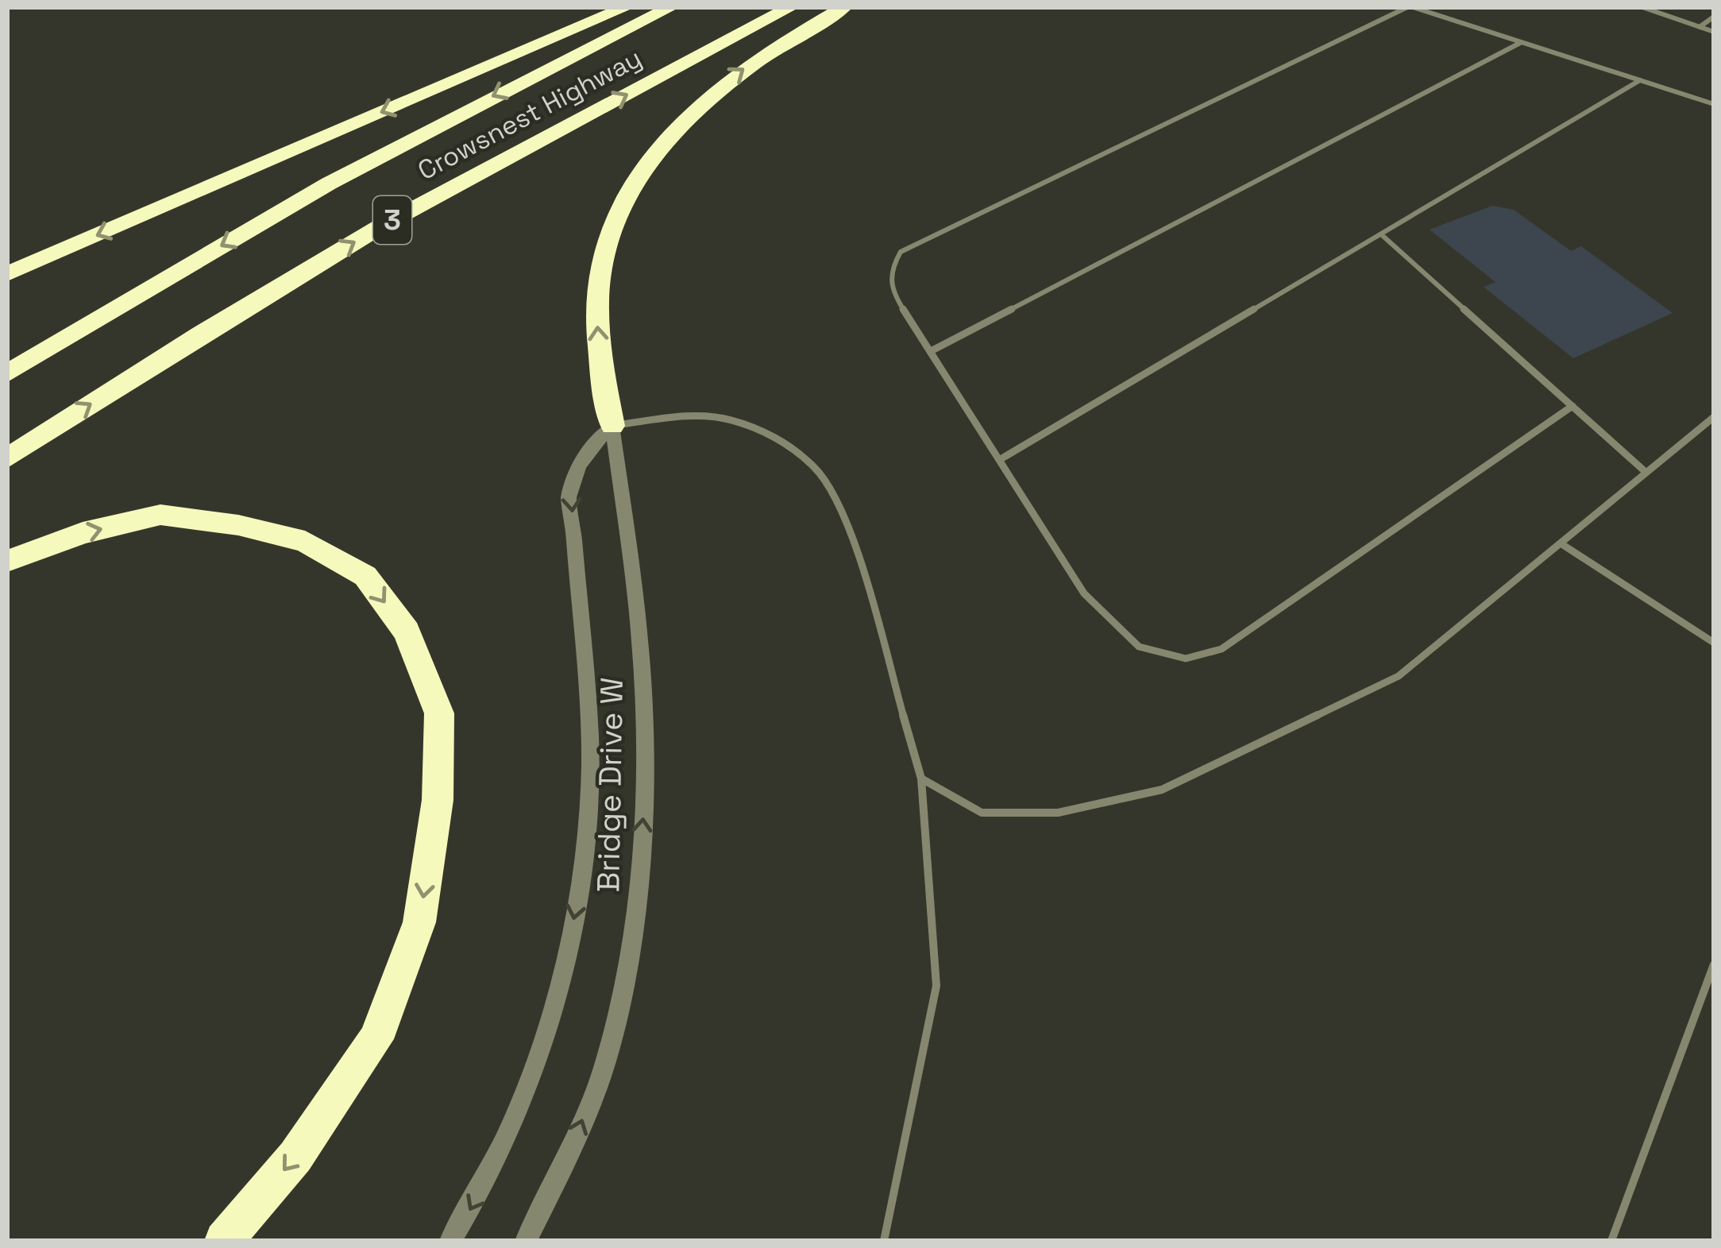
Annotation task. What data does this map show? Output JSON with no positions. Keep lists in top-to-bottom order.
{
  "streets": {
    "highway": ["Crowsnest Highway", "3"],
    "street": ["Bridge Drive W"]
  }
}
